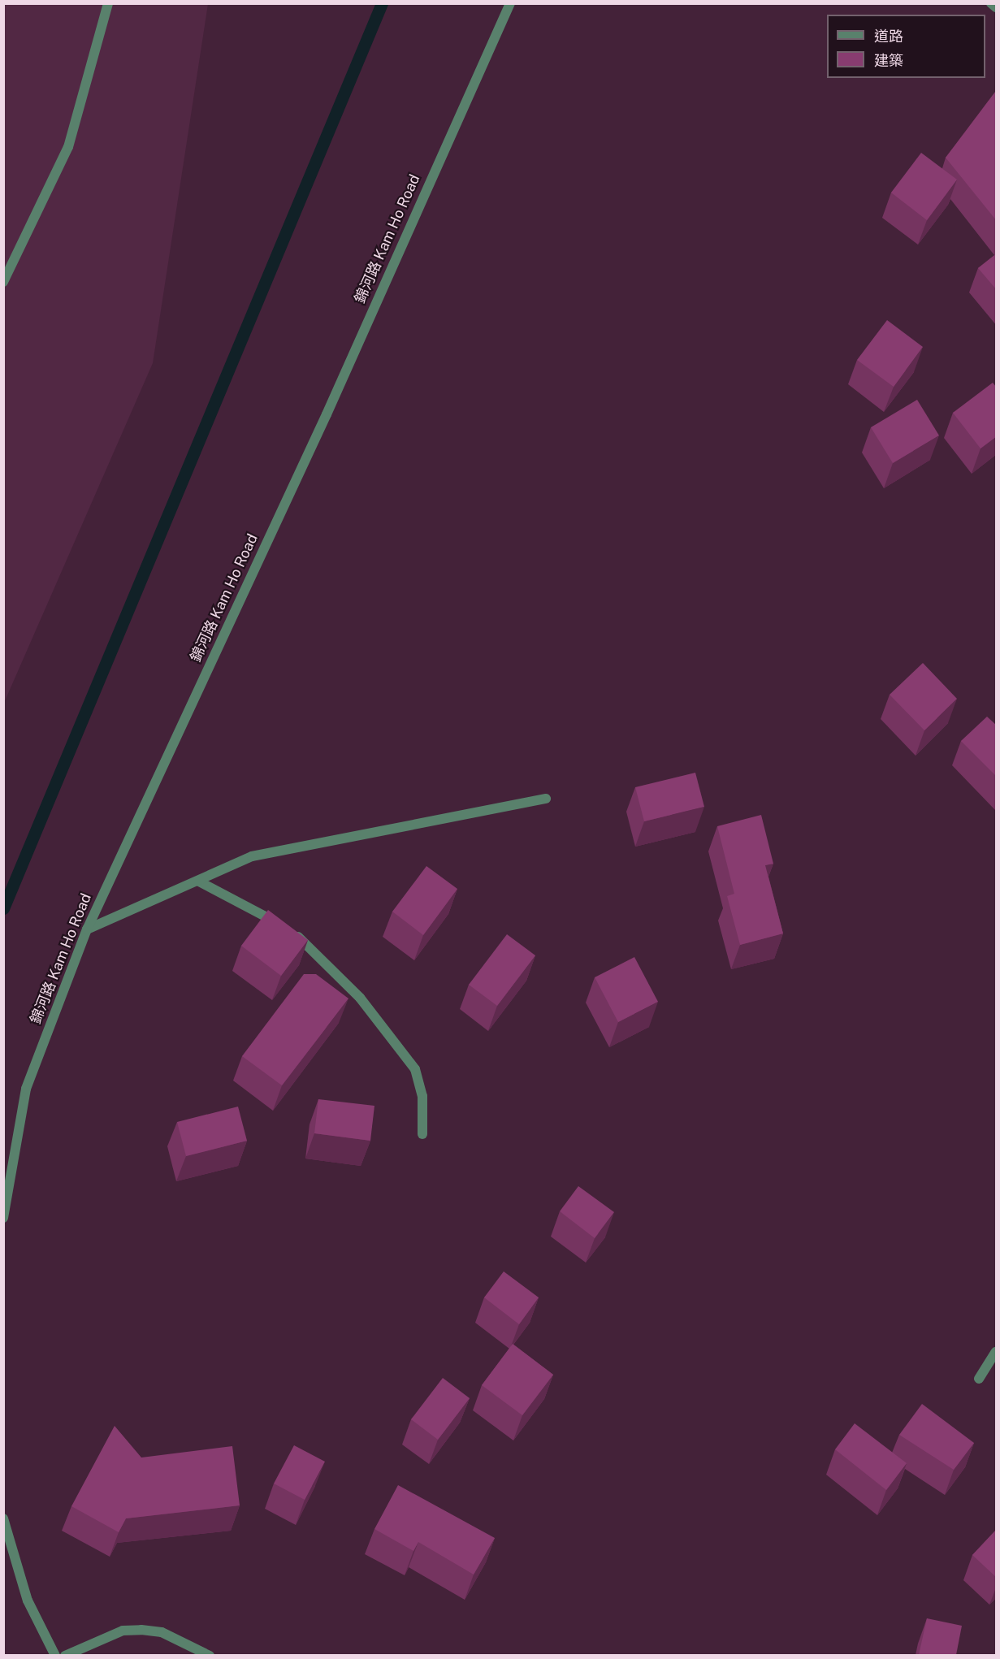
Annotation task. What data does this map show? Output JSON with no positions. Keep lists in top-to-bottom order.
{
  "streets": {
    "street": ["錦河路 Kam Ho Road"]
  },
  "legend": ["道路", "建築"]
}
